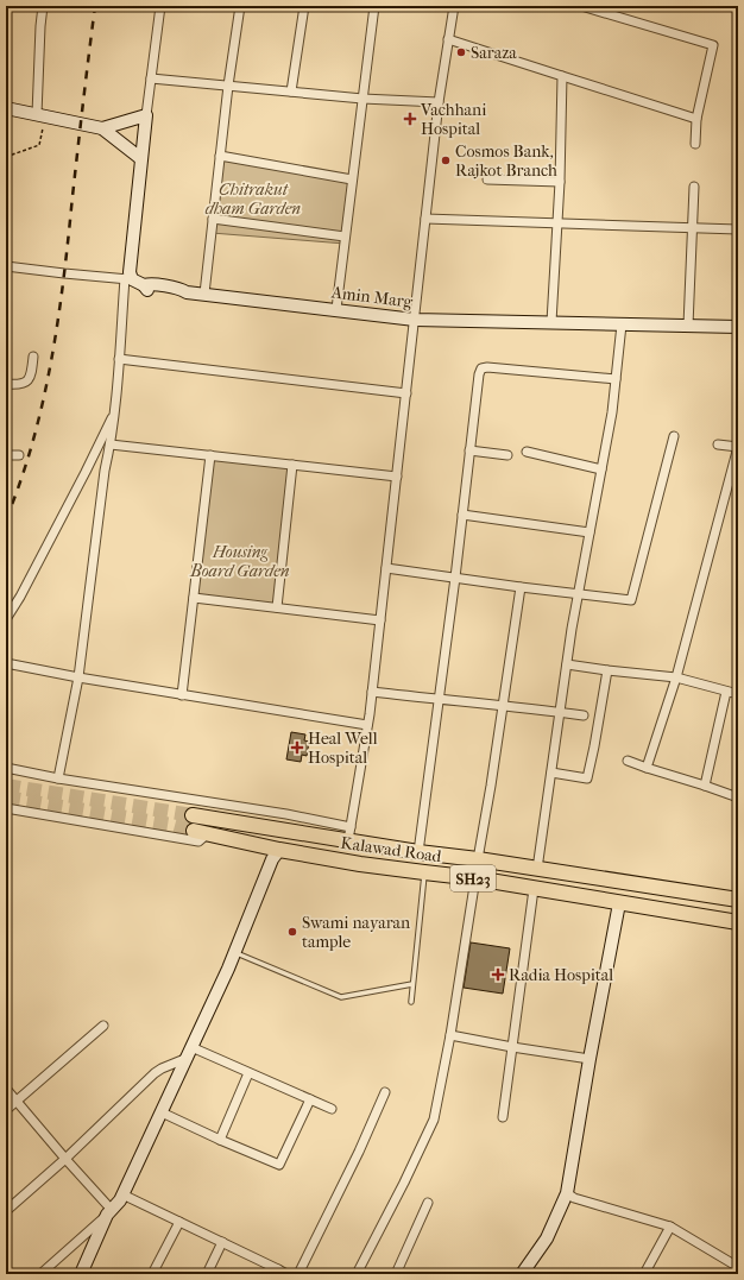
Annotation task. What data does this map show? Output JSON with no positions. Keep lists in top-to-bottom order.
{
  "streets": {
    "main road": ["Amin Marg", "Kalawad Road", "SH23"]
  },
  "crossings": [
    ["Kalawad Road", "SH23"]
  ],
  "parks": ["Chitrakut dham Garden", "Housing Board Garden"],
  "places": {
    "other": ["Saraza", "Cosmos Bank, Rajkot Branch", "Swami nayaran tample"],
    "health": ["Vachhani Hospital", "Heal Well Hospital", "Radia Hospital"]
  }
}
